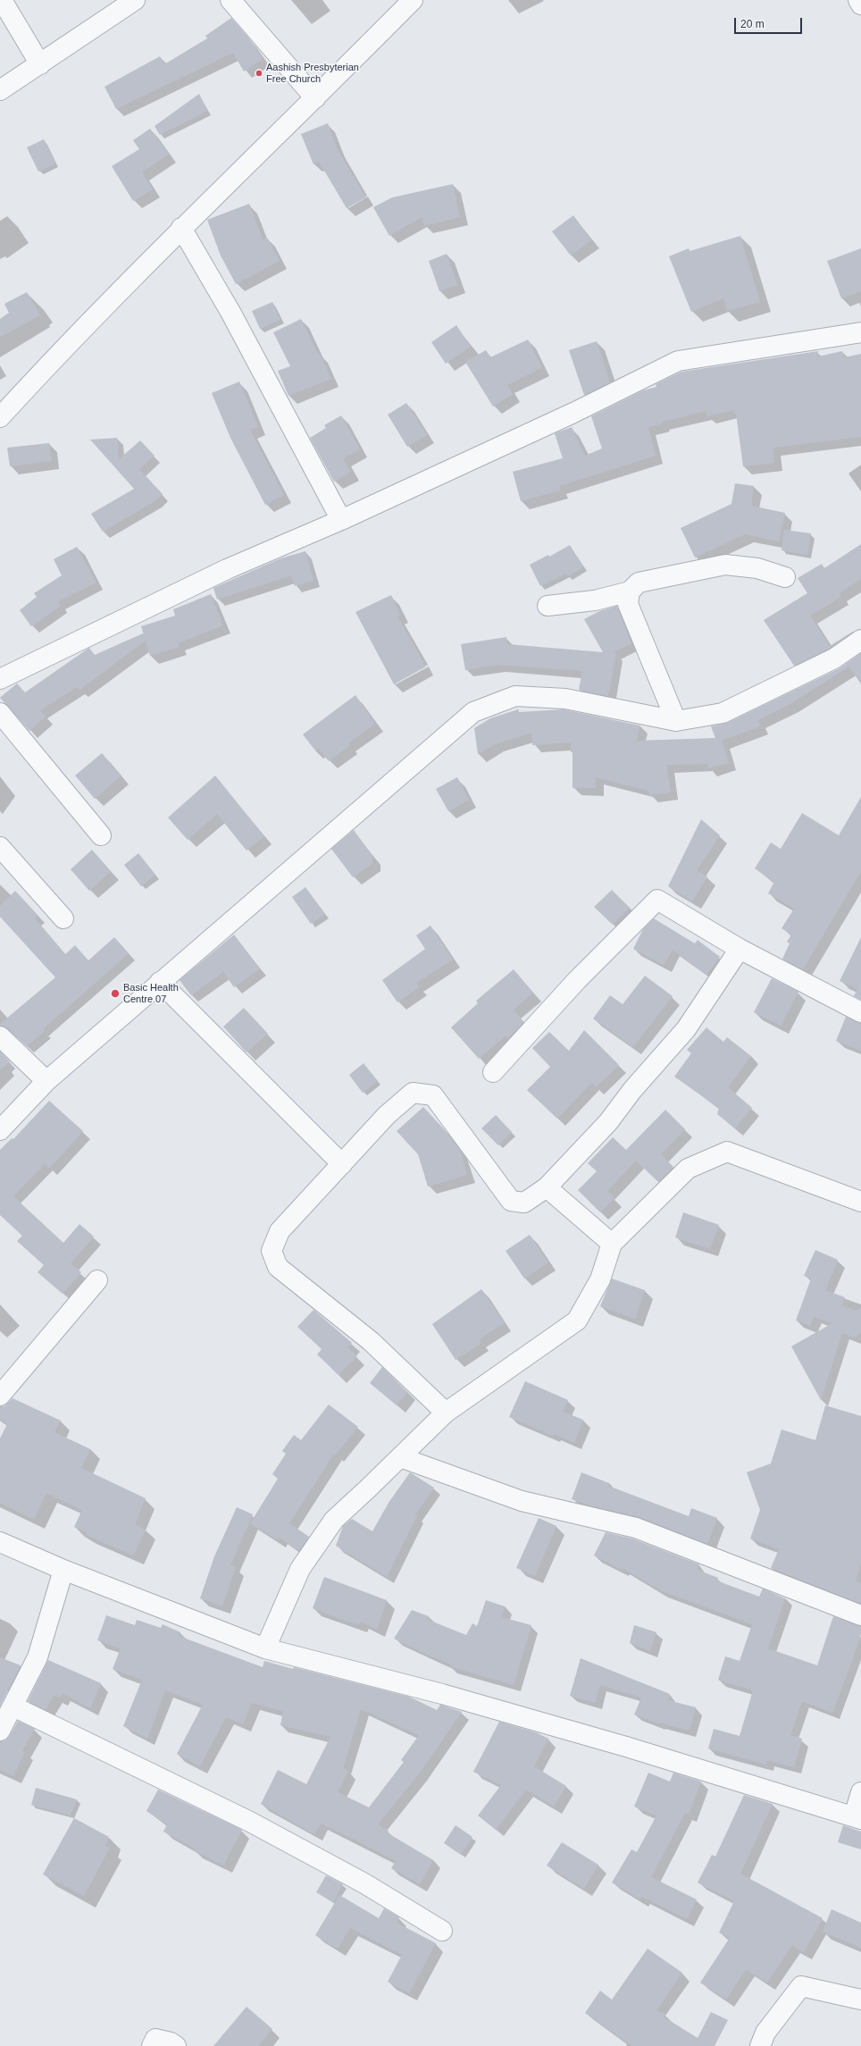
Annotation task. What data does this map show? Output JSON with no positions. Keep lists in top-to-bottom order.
{
  "places": ["Aashish Presbyterian Free Church", "Basic Health Centre 07"],
  "scale_bar": "20 m"
}
